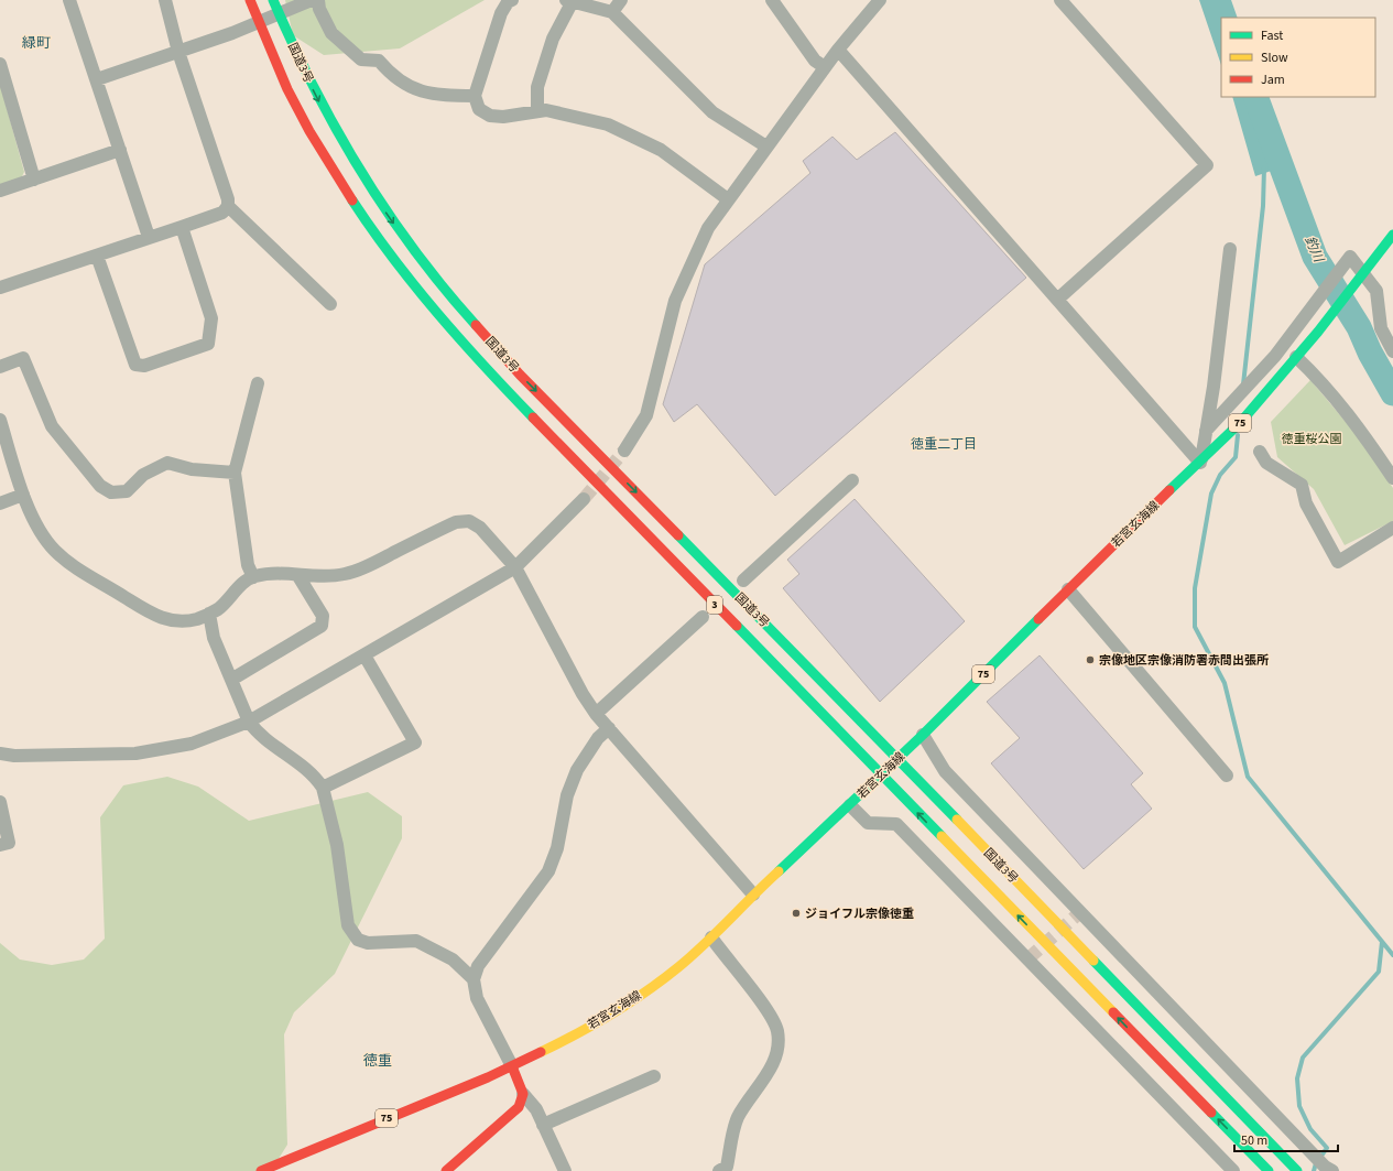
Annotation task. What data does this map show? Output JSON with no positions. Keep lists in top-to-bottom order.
{
  "streets": {
    "main road": [
      "国道3号",
      "75",
      "若宮玄海線",
      "3"
    ]
  },
  "crossings": [
    ["国道3号", "若宮玄海線"]
  ],
  "districts": ["緑町", "徳重二丁目", "徳重"],
  "water": ["釣川"],
  "parks": ["徳重桜公園"],
  "places": ["宗像地区宗像消防署赤間出張所", "ジョイフル宗像徳重"],
  "legend": ["Fast", "Slow", "Jam"],
  "scale_bar": "50 m"
}
